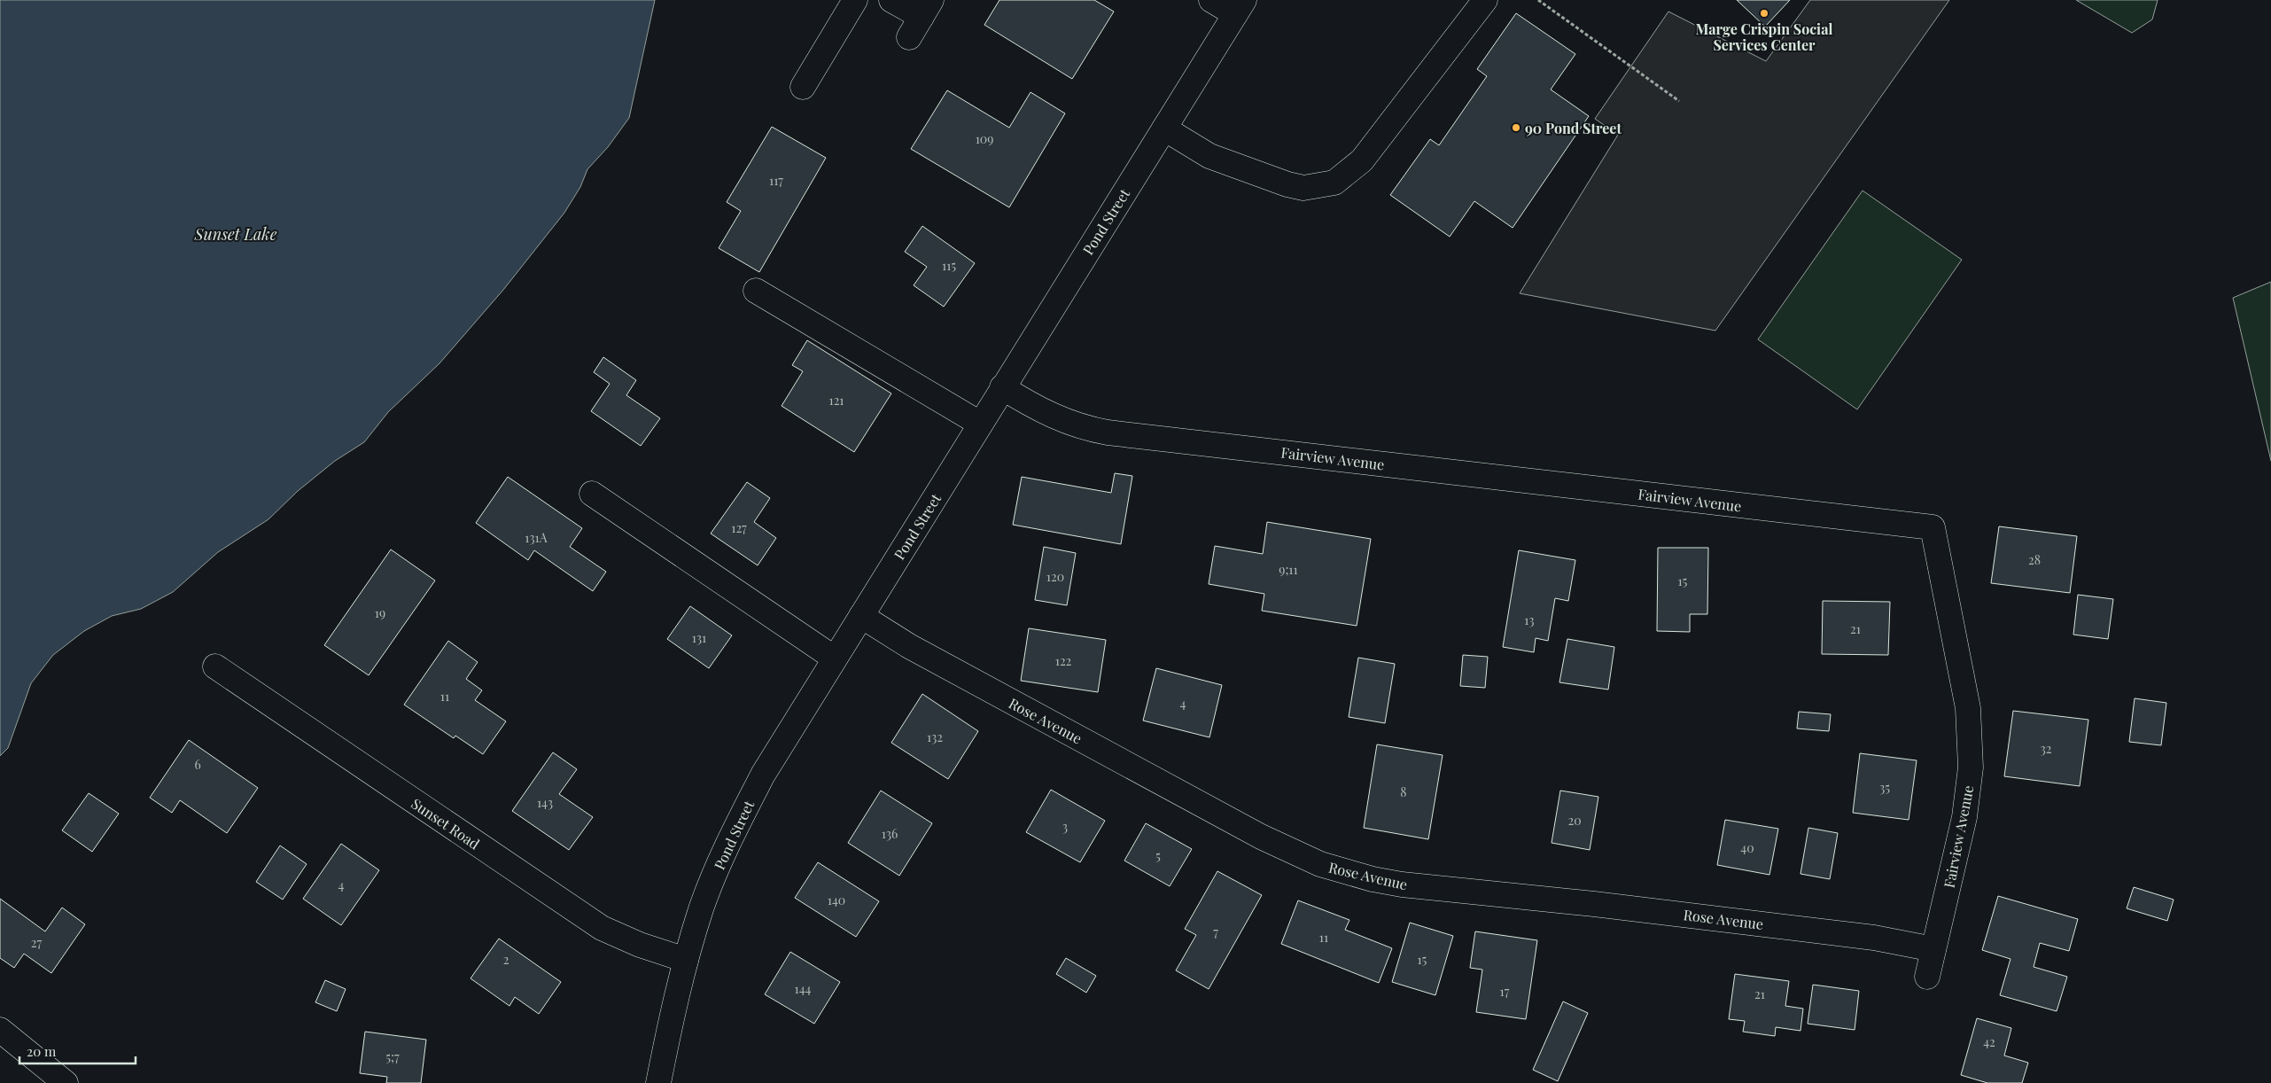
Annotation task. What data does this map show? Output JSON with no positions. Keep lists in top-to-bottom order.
{
  "streets": {
    "street": [
      "Pond Street",
      "Fairview Avenue",
      "Rose Avenue",
      "Sunset Road"
    ]
  },
  "crossings": [
    ["Pond Street", "Fairview Avenue"],
    ["Pond Street", "Rose Avenue"],
    ["Pond Street", "Sunset Road"],
    ["Fairview Avenue", "Rose Avenue"]
  ],
  "water": ["Sunset Lake"],
  "places": ["Marge Crispin Social Services Center", "90 Pond Street"],
  "house_numbers": [
    "109",
    "117",
    "115",
    "121",
    "127",
    "131A",
    "28",
    "9;11",
    "120",
    "15",
    "19",
    "13",
    "21",
    "131",
    "122",
    "11",
    "4",
    "132",
    "32",
    "6",
    "35",
    "8",
    "143",
    "20",
    "3",
    "136",
    "40",
    "5",
    "4",
    "140",
    "7",
    "11",
    "27",
    "2",
    "15",
    "144",
    "17",
    "21",
    "42",
    "5;7"
  ],
  "scale_bar": "20 m"
}
